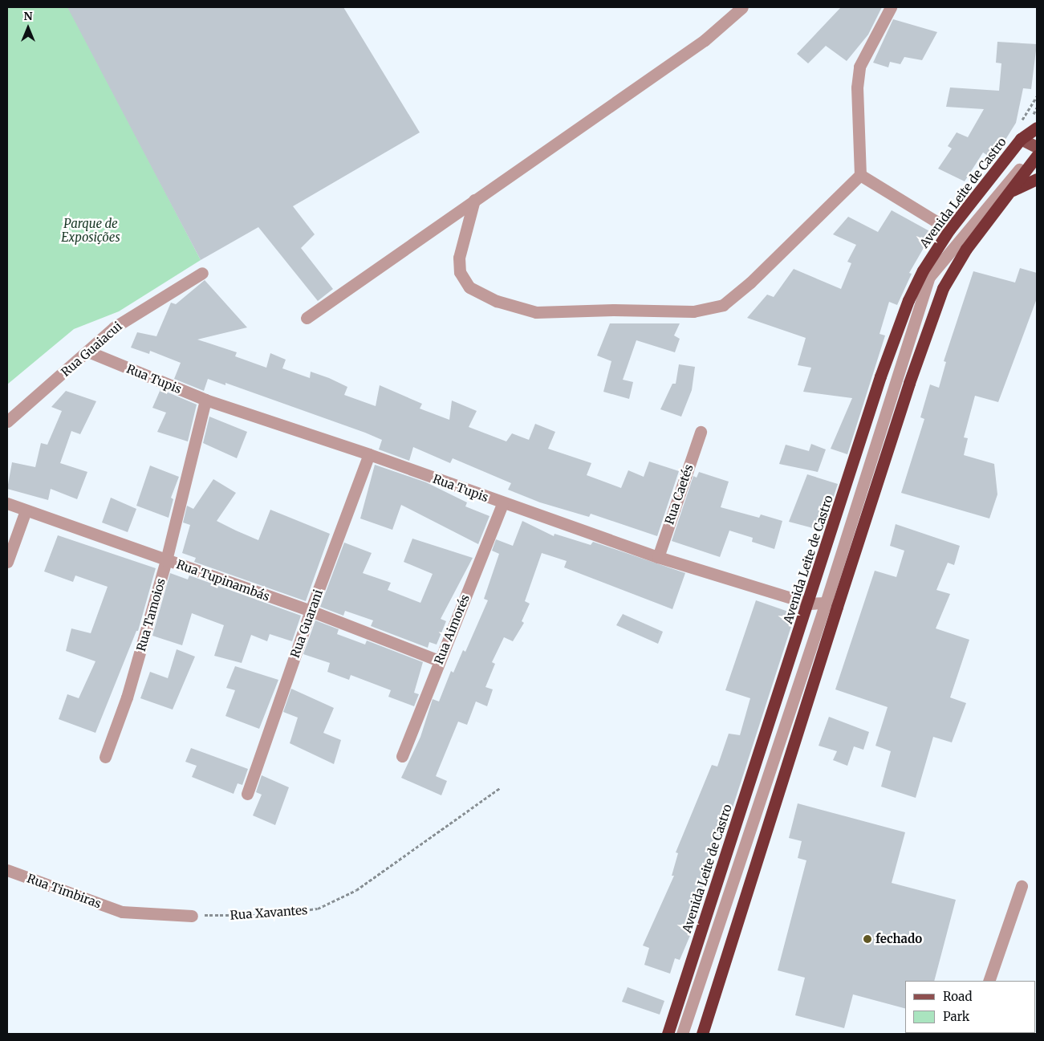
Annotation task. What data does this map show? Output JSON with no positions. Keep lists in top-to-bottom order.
{
  "streets": {
    "highway": ["Avenida Leite de Castro"],
    "street": [
      "Rua Guaiacui",
      "Rua Tupis",
      "Rua Caetés",
      "Rua Tupinambás",
      "Rua Tamoios",
      "Rua Guarani",
      "Rua Aimorés",
      "Rua Timbiras"
    ],
    "path": ["Rua Xavantes"]
  },
  "crossings": [
    ["Avenida Leite de Castro", "Rua Tupis"],
    ["Rua Guaiacui", "Rua Tupis"],
    ["Rua Tupis", "Rua Caetés"],
    ["Rua Tupis", "Rua Tamoios"],
    ["Rua Tupis", "Rua Guarani"],
    ["Rua Tupis", "Rua Aimorés"],
    ["Rua Tupinambás", "Rua Tamoios"],
    ["Rua Tupinambás", "Rua Guarani"],
    ["Rua Tupinambás", "Rua Aimorés"],
    ["Rua Timbiras", "Rua Xavantes"]
  ],
  "parks": ["Parque de Exposições"],
  "places": ["fechado"],
  "legend": ["Road", "Park"],
  "north": "top"
}
